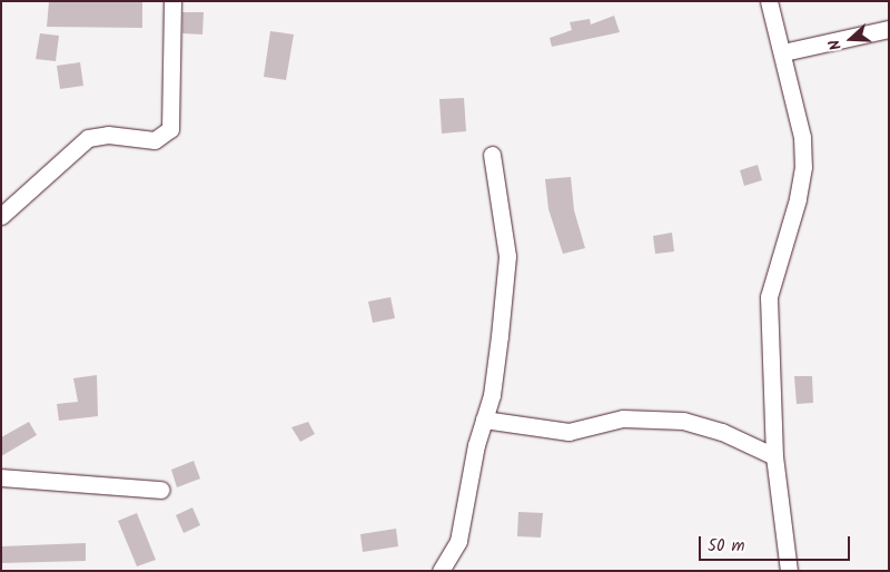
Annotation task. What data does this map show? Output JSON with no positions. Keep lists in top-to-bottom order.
{
  "scale_bar": "50 m",
  "north": "left"
}
